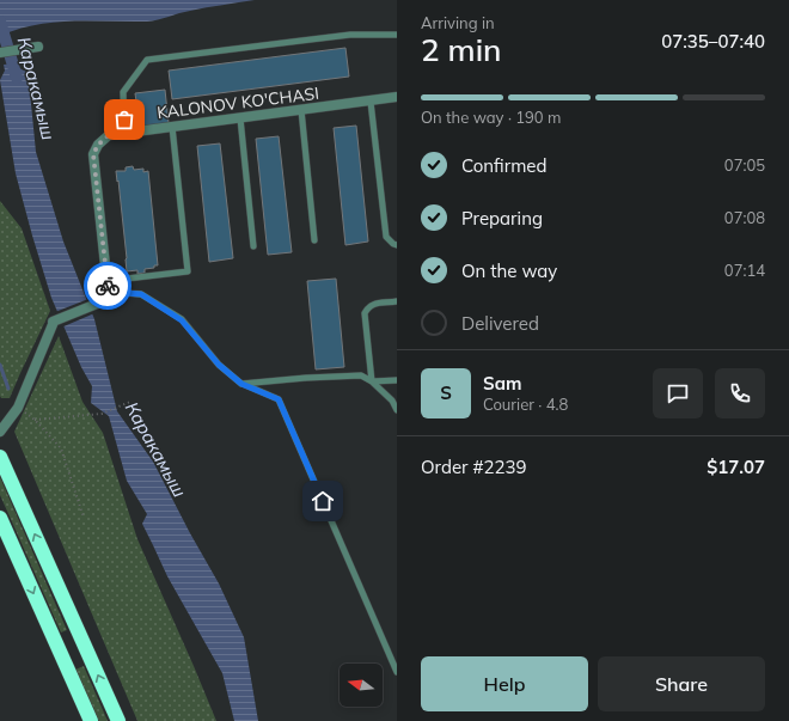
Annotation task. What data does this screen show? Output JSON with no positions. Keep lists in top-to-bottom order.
{
  "streets": {
    "street": ["KALONOV KO'CHASI"]
  },
  "water": ["Каракамыш"],
  "north": "left",
  "page": {
    "heading": ["2 min", "Arriving in", "07:35–07:40"],
    "panel": [
      "Sam",
      "Courier · 4.8",
      "Order #2239",
      "$17.07"
    ],
    "bar": "On the way · 190 m",
    "list": [
      ["Confirmed", "07:05"],
      ["Preparing", "07:08"],
      ["On the way", "07:14"],
      "Delivered"
    ],
    "round": "S",
    "buttons": ["Help", "Share"]
  }
}
